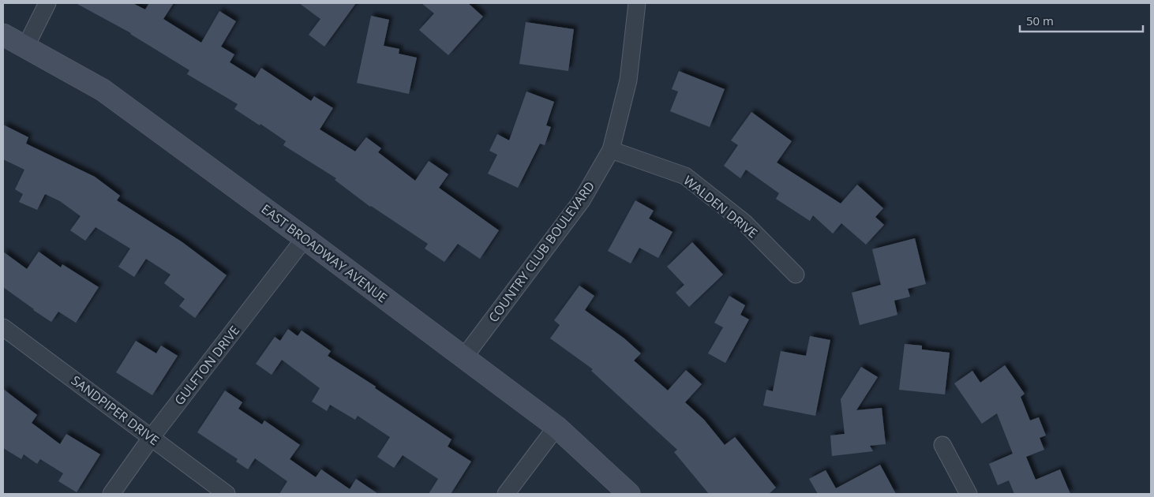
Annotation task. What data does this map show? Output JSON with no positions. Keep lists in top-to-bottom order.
{
  "streets": {
    "street": [
      "WALDEN DRIVE",
      "COUNTRY CLUB BOULEVARD",
      "EAST BROADWAY AVENUE",
      "GULFTON DRIVE",
      "SANDPIPER DRIVE"
    ]
  },
  "crossings": [
    ["WALDEN DRIVE", "COUNTRY CLUB BOULEVARD"],
    ["COUNTRY CLUB BOULEVARD", "EAST BROADWAY AVENUE"],
    ["EAST BROADWAY AVENUE", "GULFTON DRIVE"],
    ["GULFTON DRIVE", "SANDPIPER DRIVE"]
  ],
  "scale_bar": "50 m"
}
